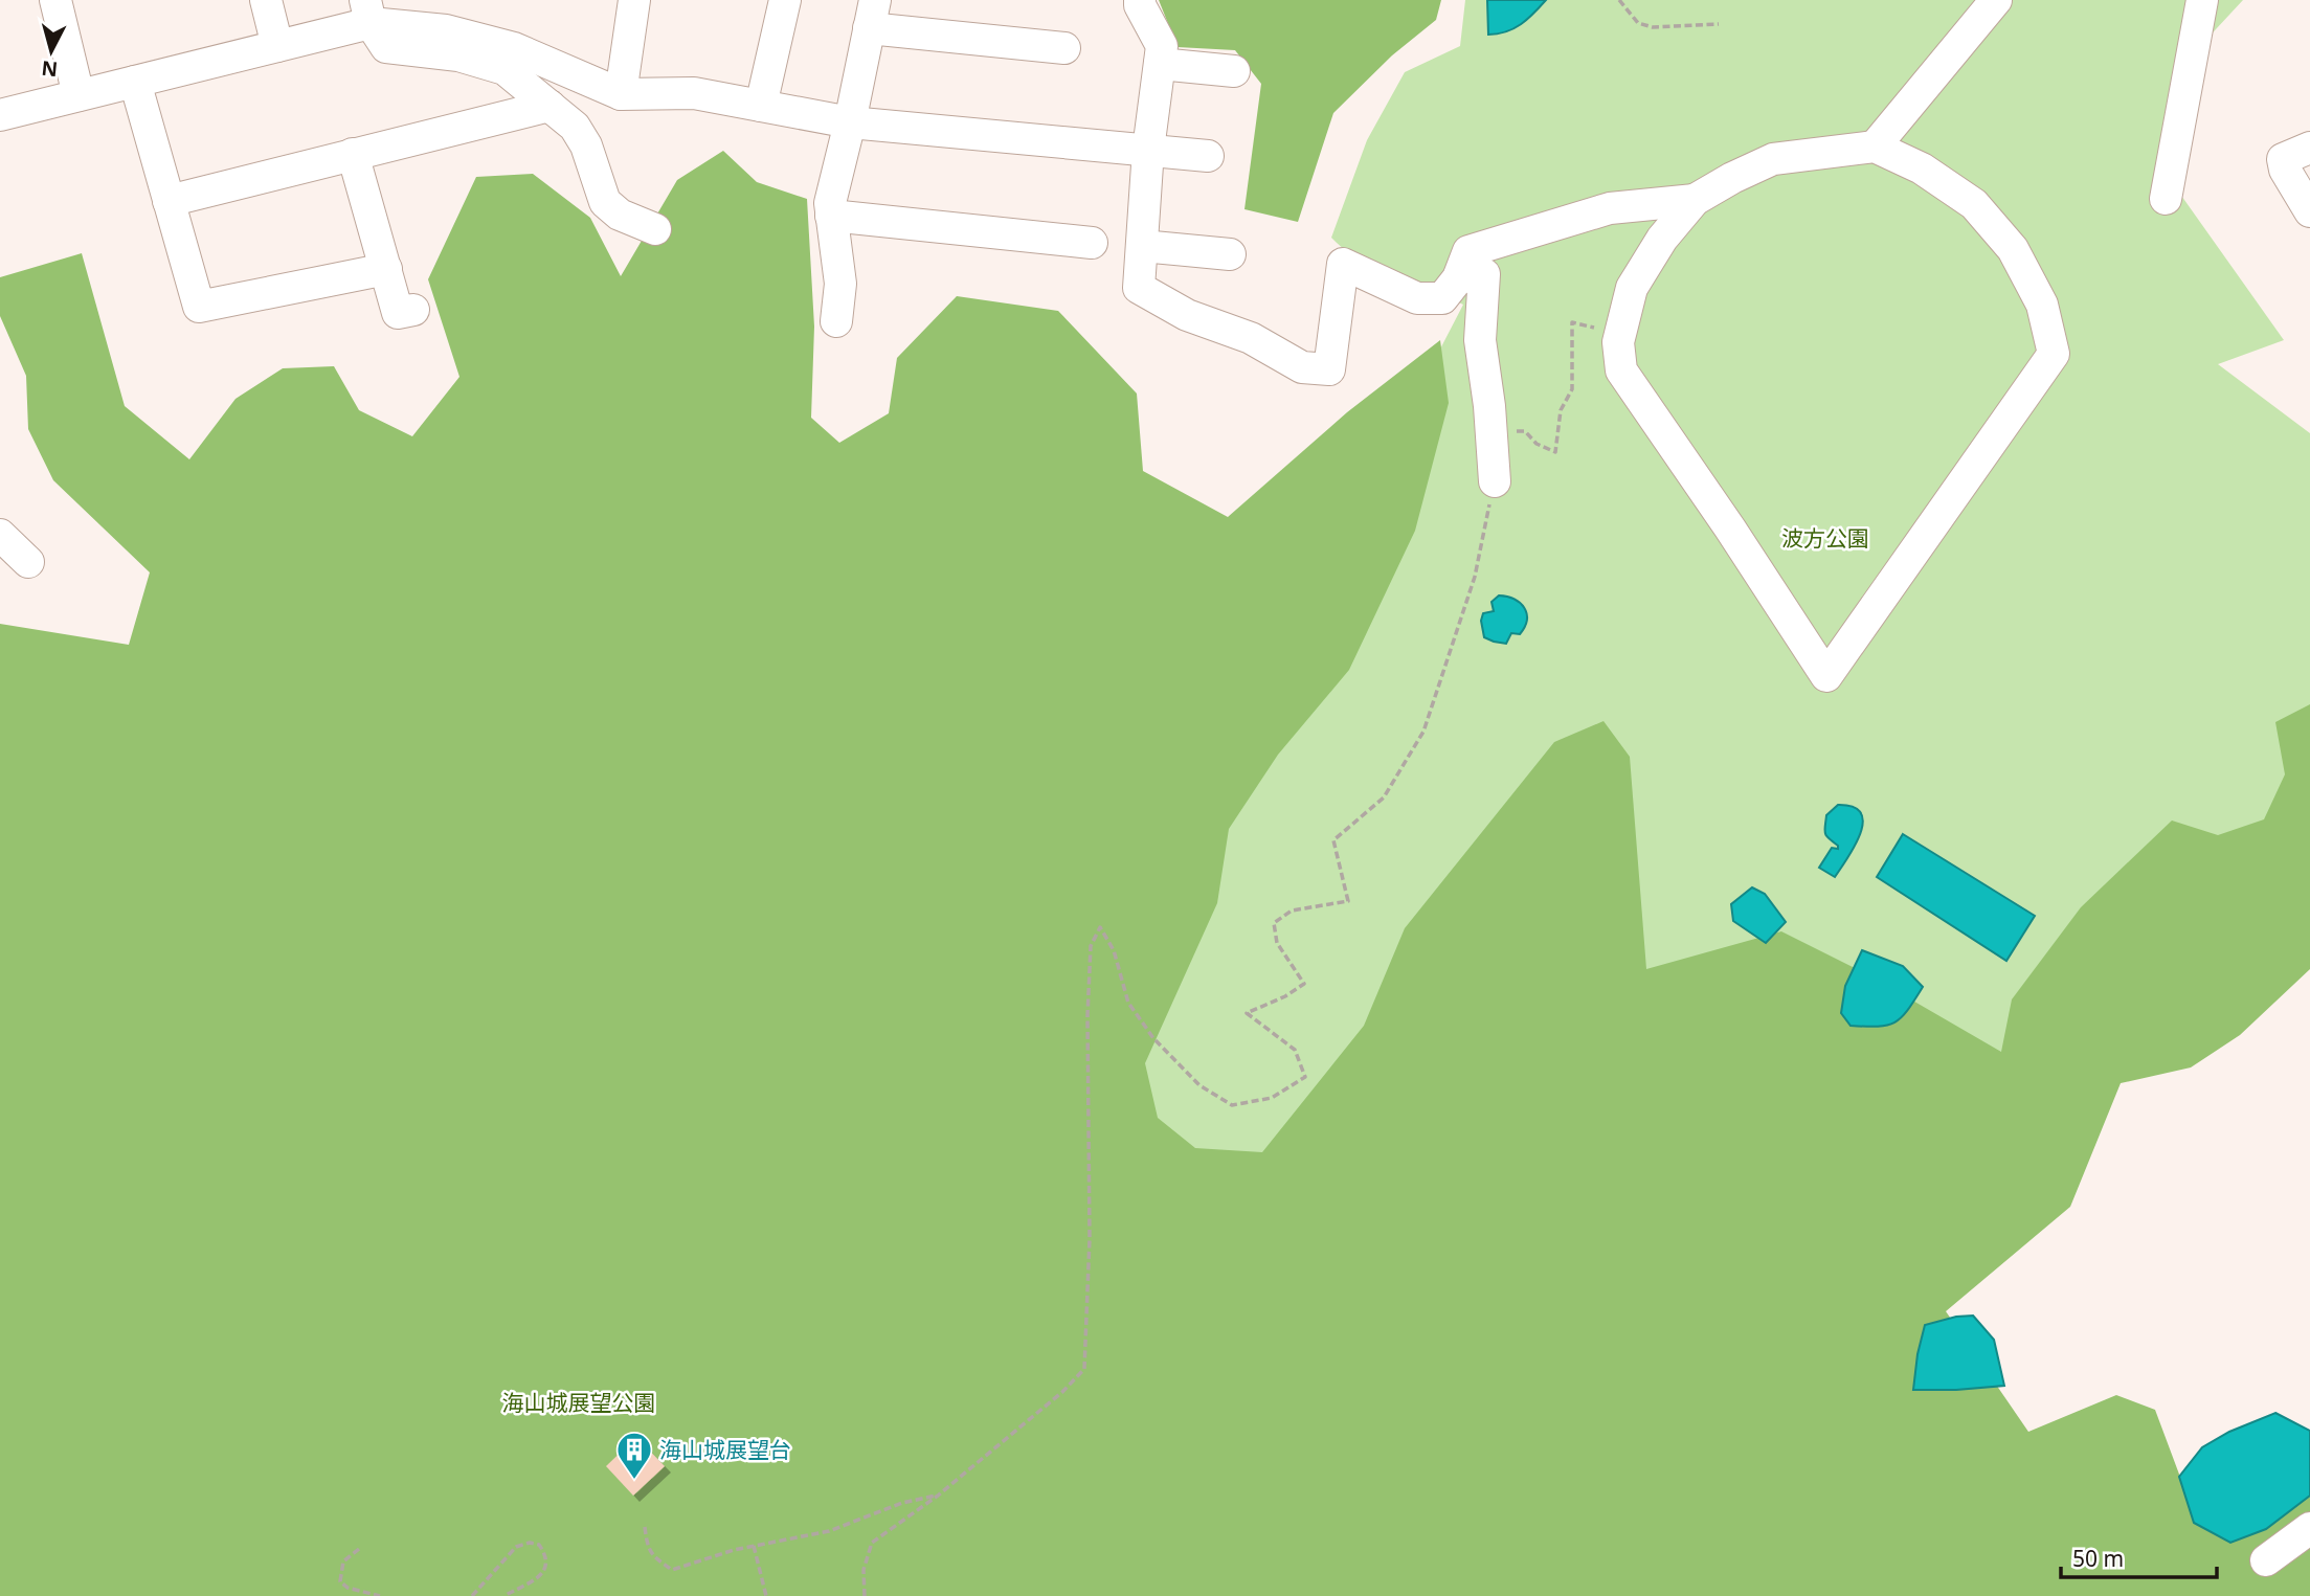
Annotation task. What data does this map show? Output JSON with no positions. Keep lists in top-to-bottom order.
{
  "parks": ["波方公園", "海山城展望公園"],
  "places": {
    "building": ["海山城展望台"]
  },
  "scale_bar": "50 m",
  "north": "bottom"
}
